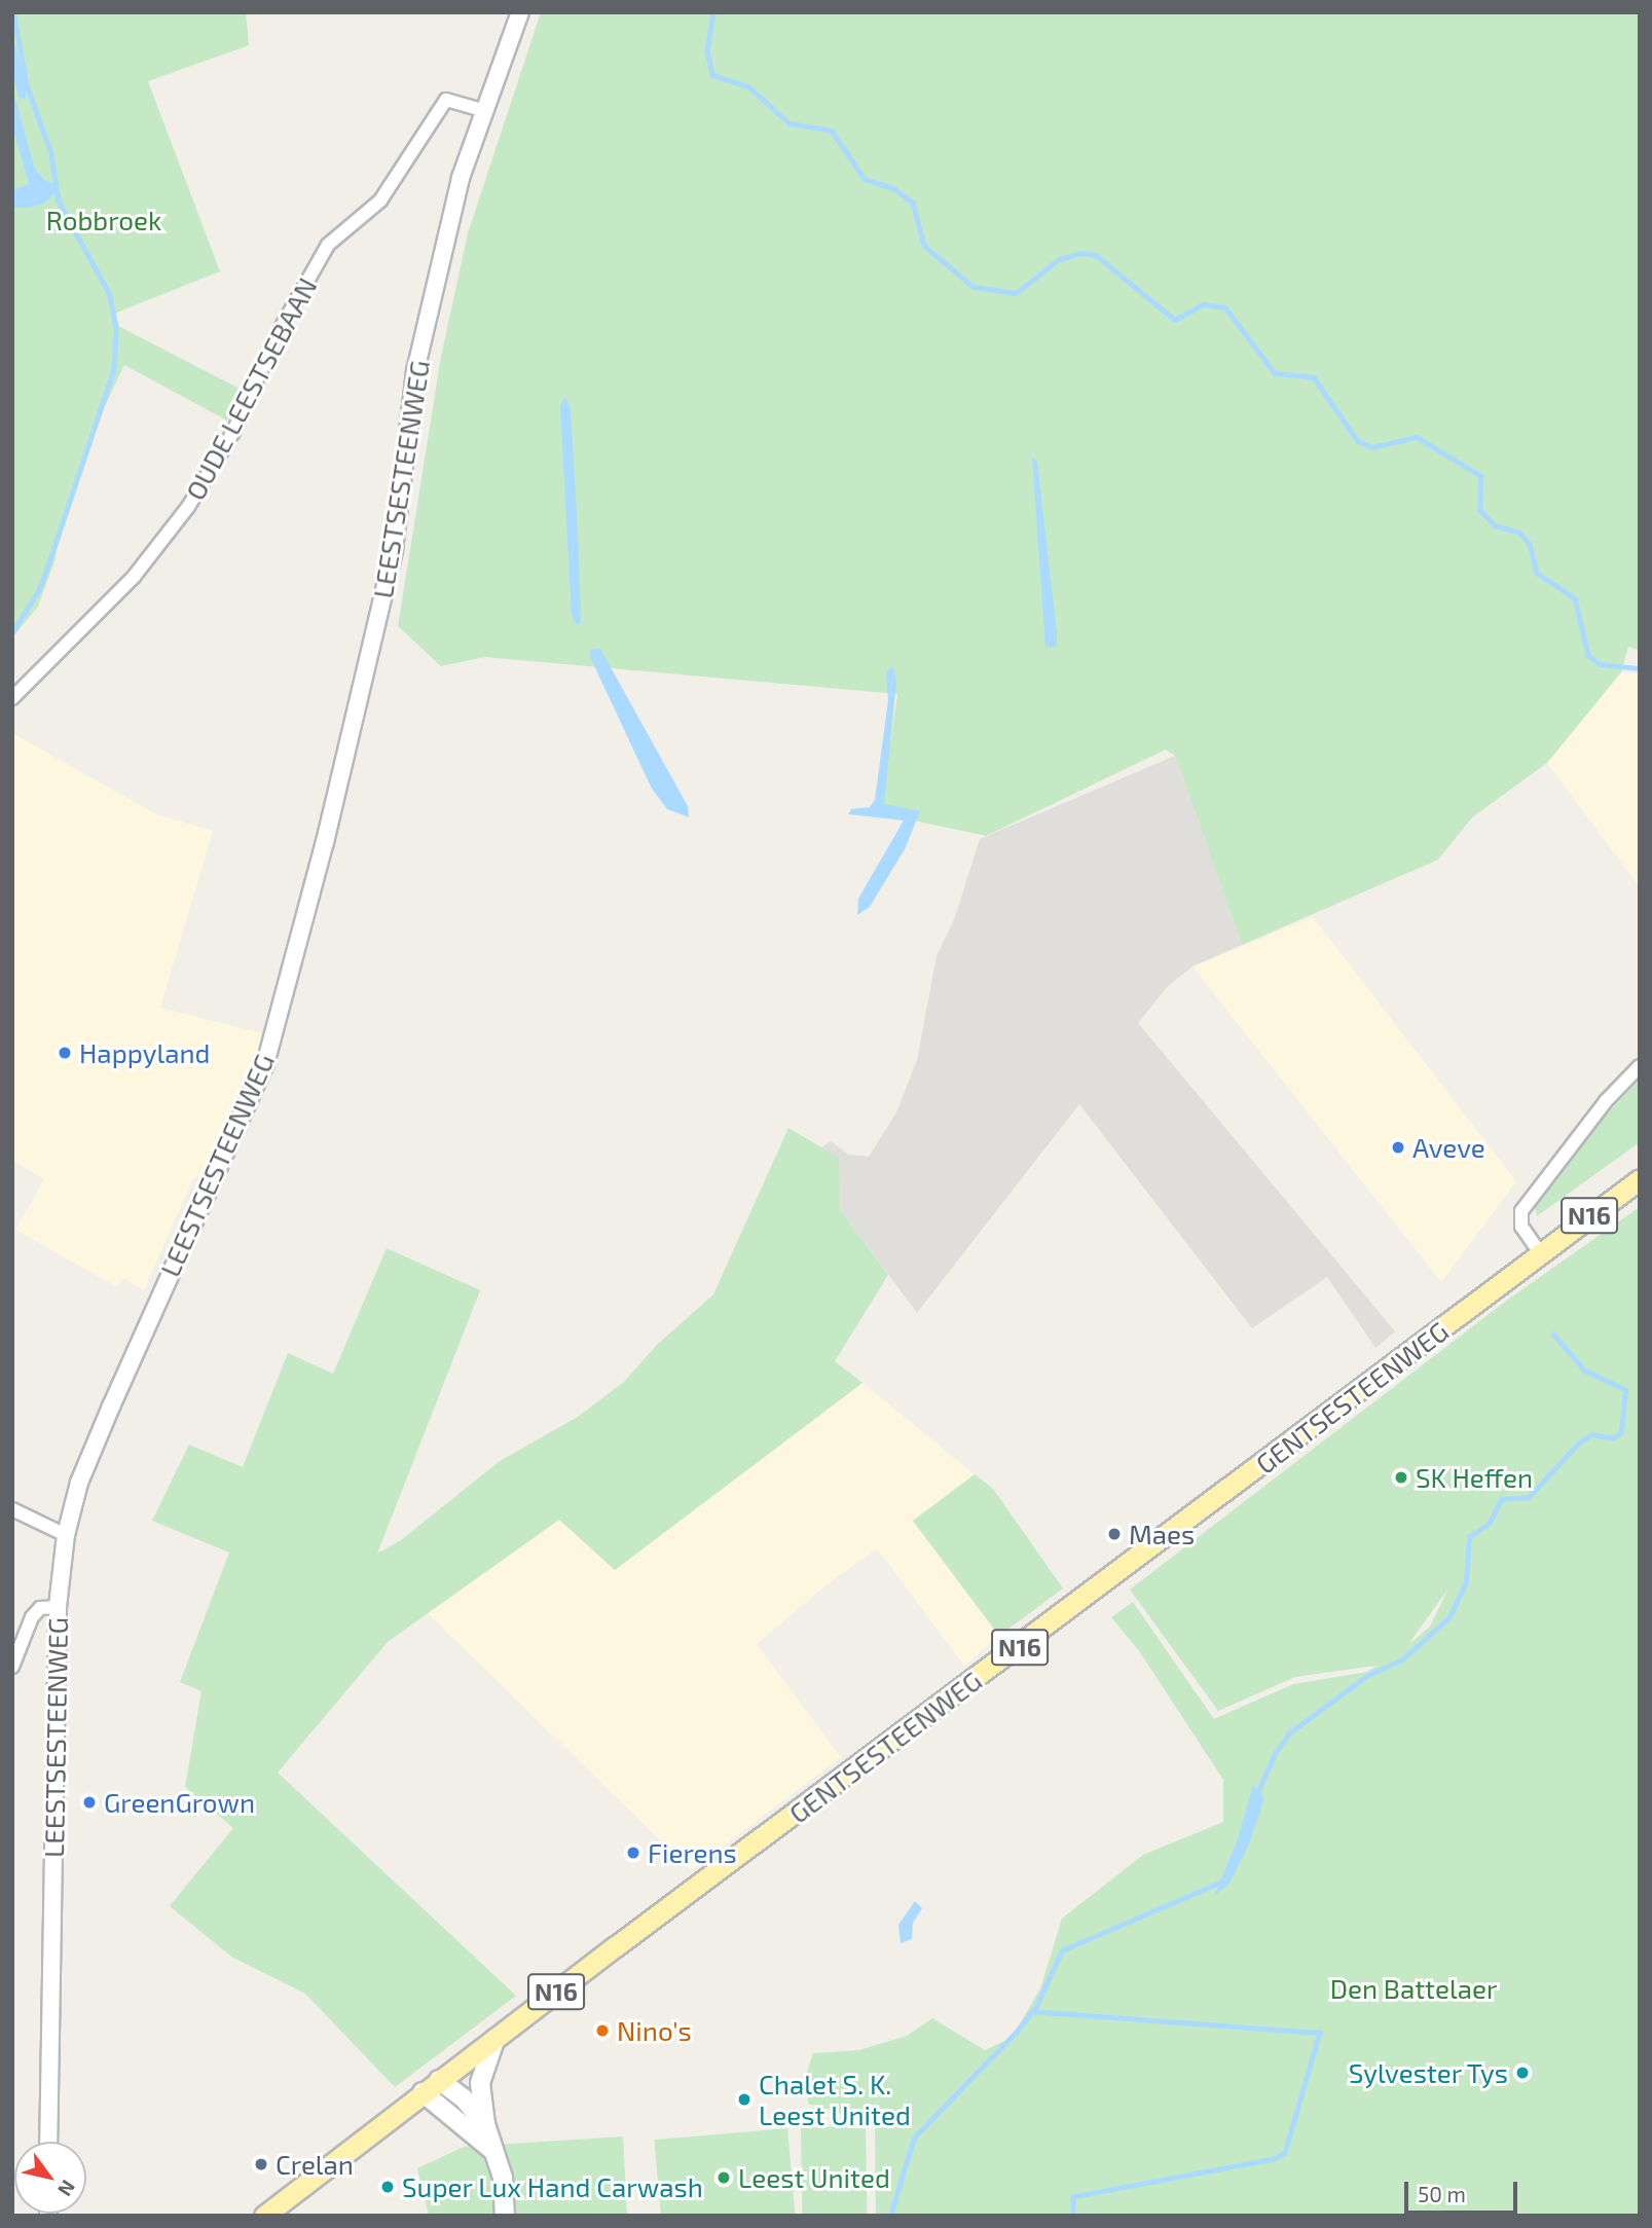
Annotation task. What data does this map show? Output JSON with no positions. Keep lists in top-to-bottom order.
{
  "streets": {
    "main road": ["N16", "GENTSESTEENWEG"],
    "street": ["OUDE LEESTSEBAAN", "LEESTSESTEENWEG"]
  },
  "crossings": [
    ["OUDE LEESTSEBAAN", "LEESTSESTEENWEG"]
  ],
  "parks": ["Robbroek", "Den Battelaer"],
  "places": [
    "Happyland",
    "Aveve",
    "SK Heffen",
    "Maes",
    "GreenGrown",
    "Fierens",
    "Nino's",
    "Sylvester Tys",
    "Chalet S. K. Leest United",
    "Crelan",
    "Leest United",
    "Super Lux Hand Carwash"
  ],
  "scale_bar": "50 m",
  "north": "bottom right"
}
